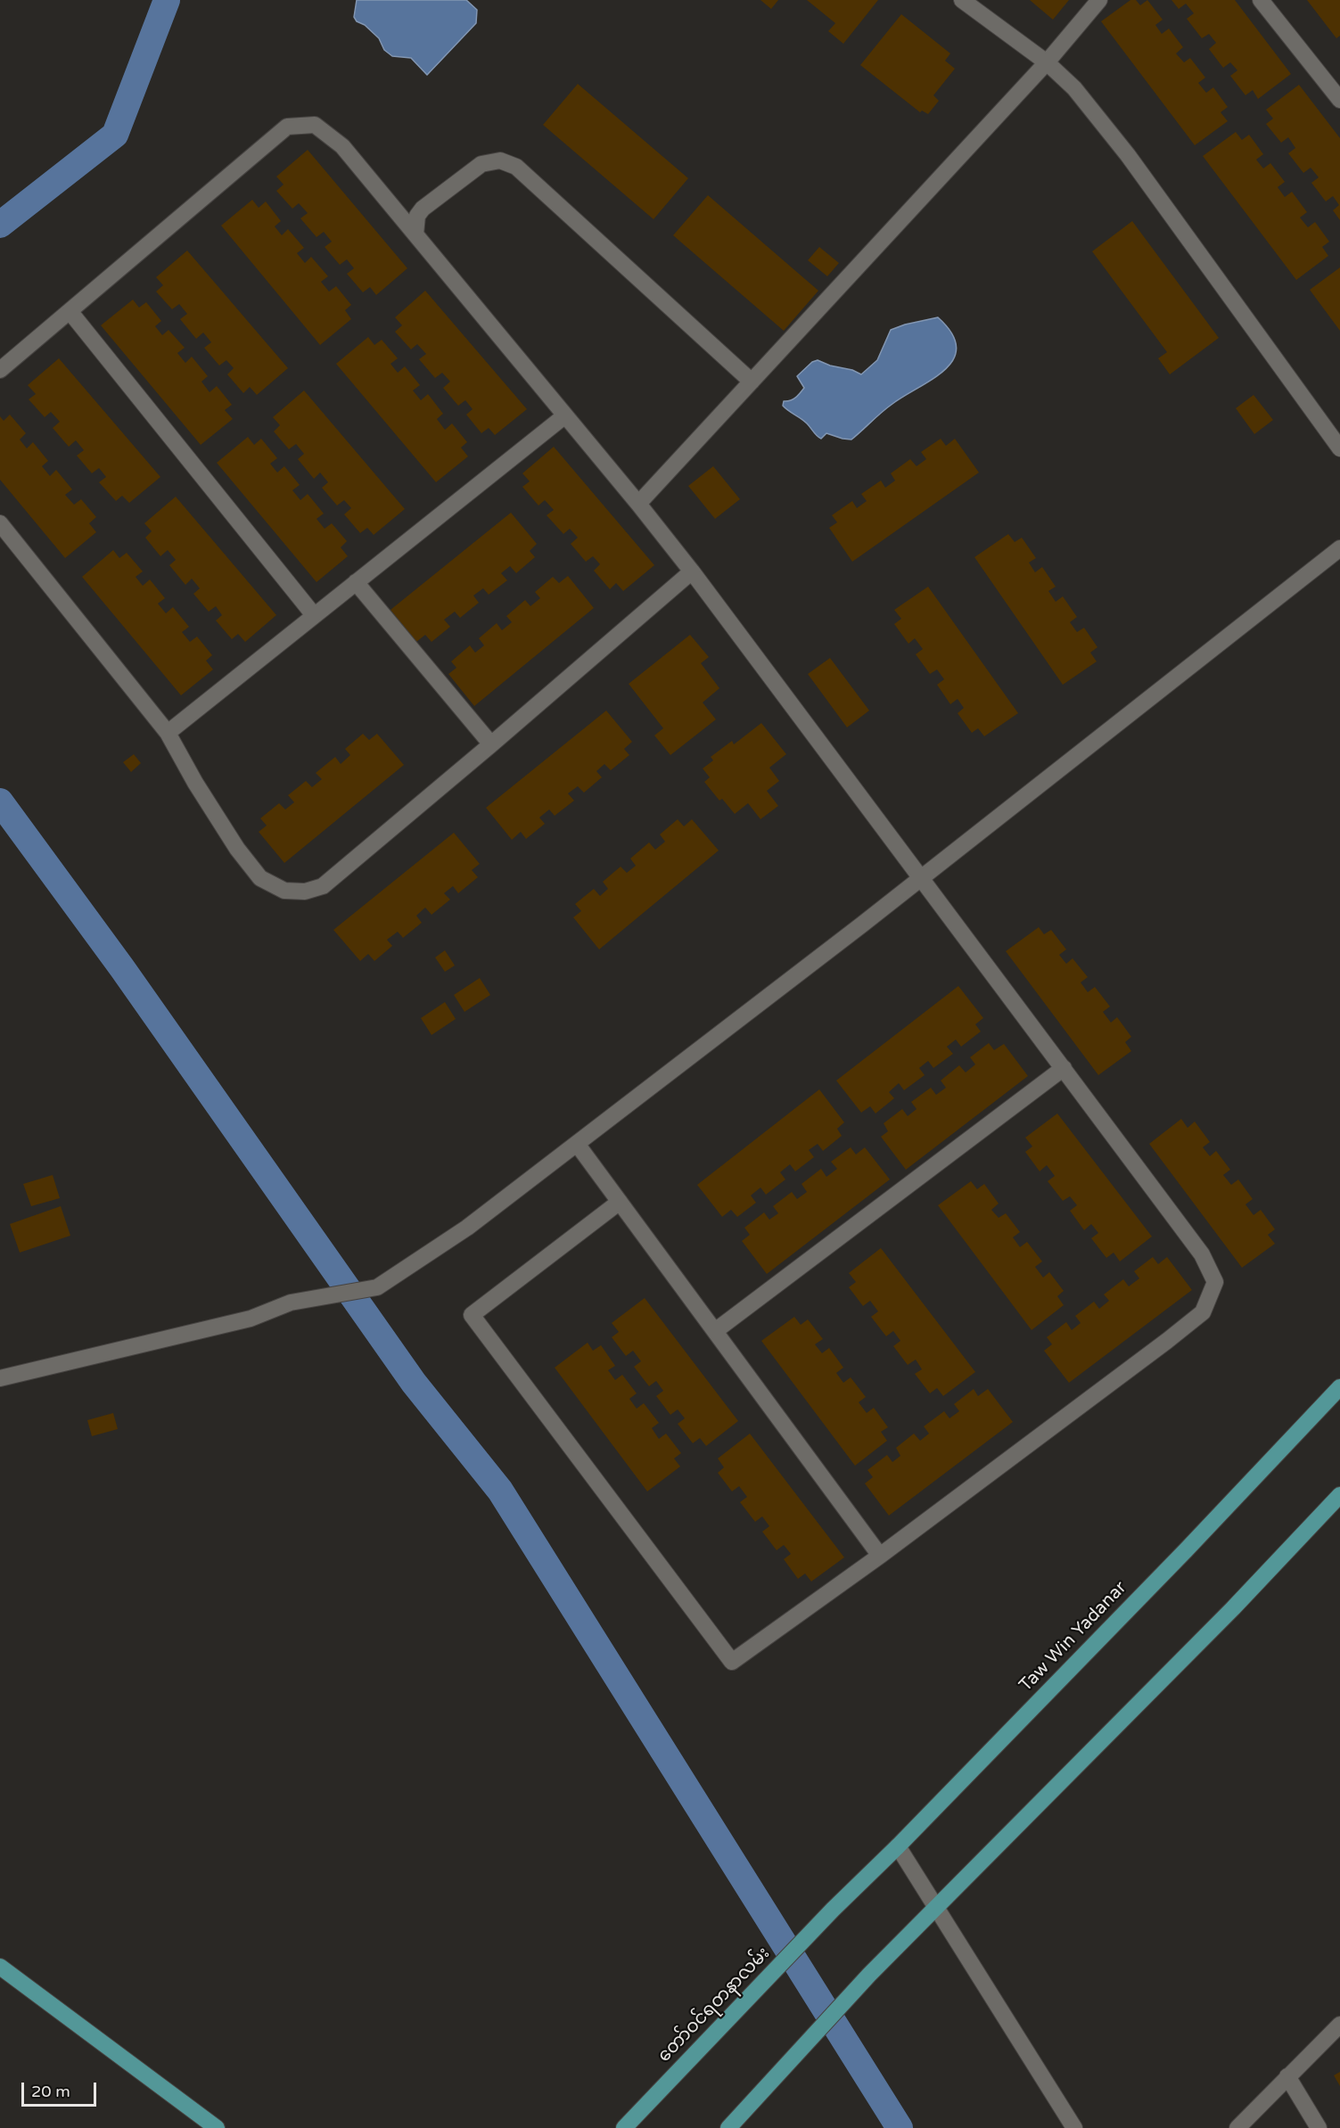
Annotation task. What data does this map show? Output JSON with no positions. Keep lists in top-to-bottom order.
{
  "streets": {
    "main road": ["Taw Win Yadanar", "တော်ဝင်ရတနာလမ်း"]
  },
  "crossings": [
    ["Taw Win Yadanar", "တော်ဝင်ရတနာလမ်း"]
  ],
  "scale_bar": "20 m"
}
